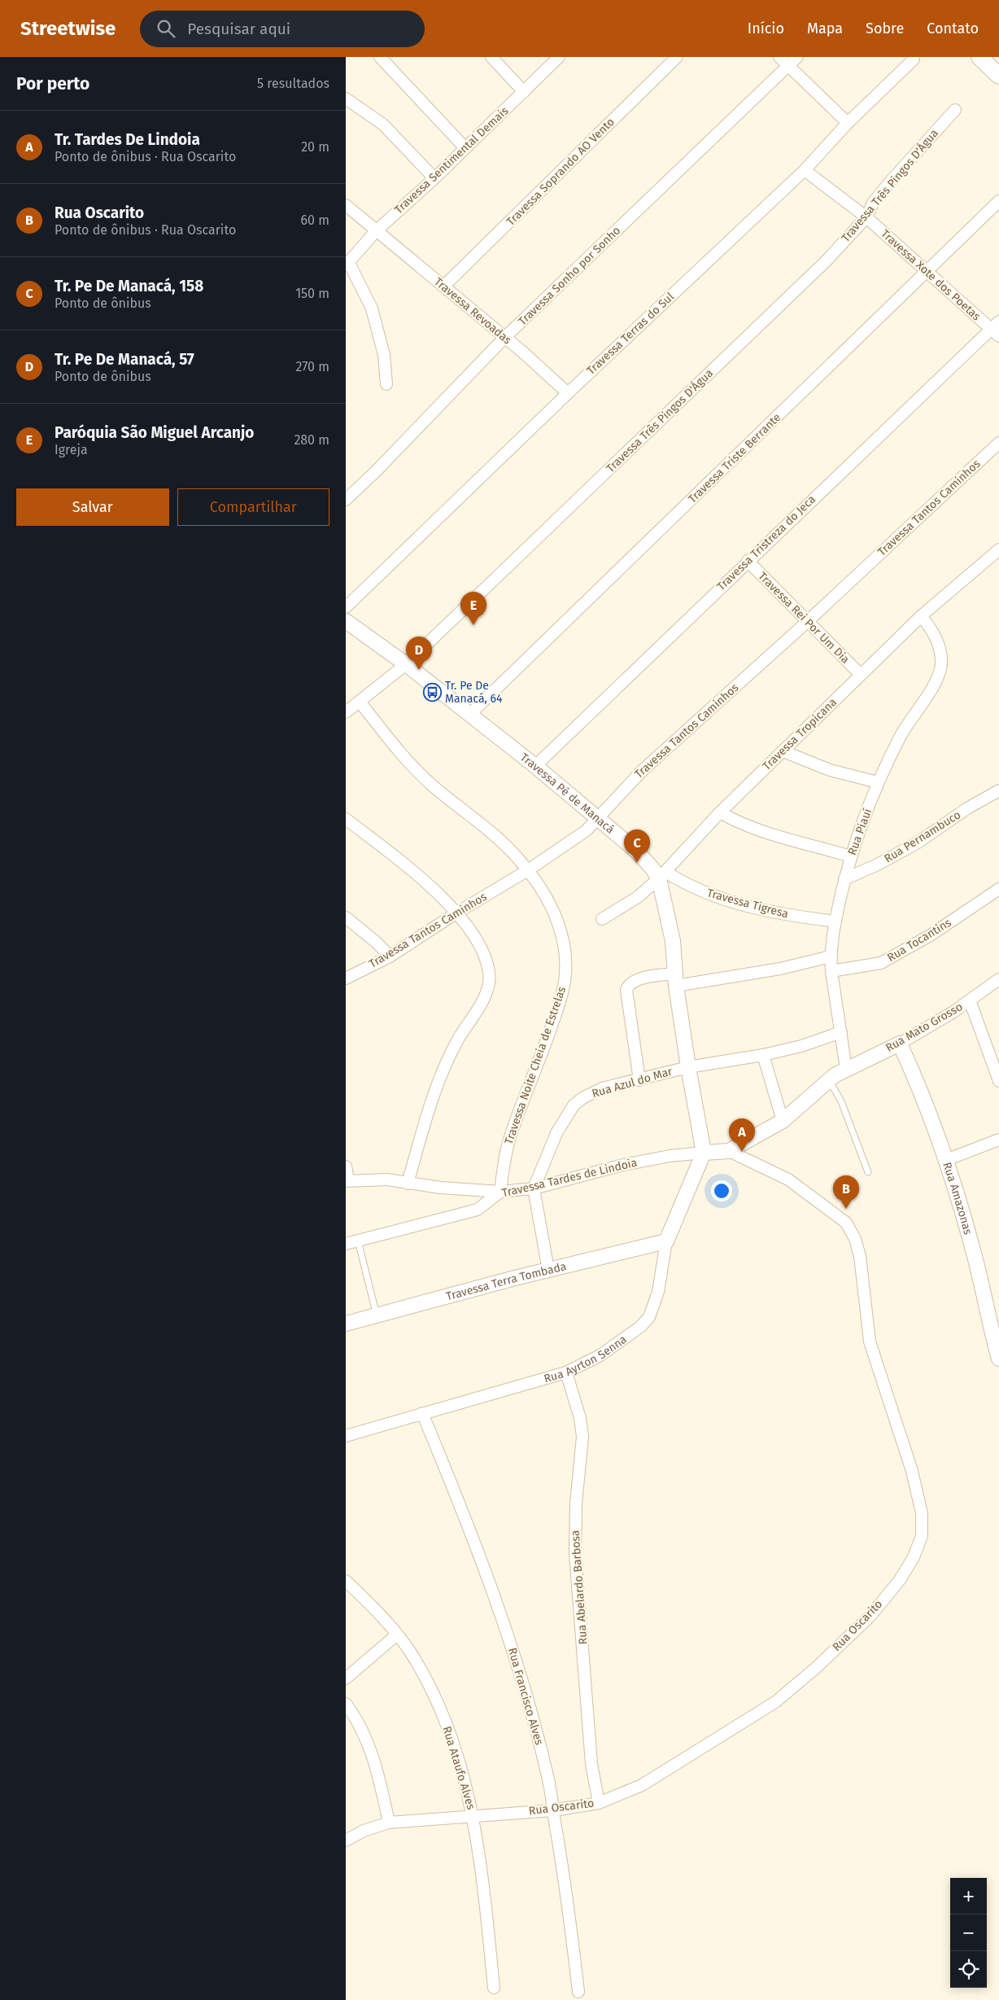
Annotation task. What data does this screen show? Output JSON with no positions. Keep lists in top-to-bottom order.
{
  "streets": {
    "street": [
      "Travessa Sentimental Demais",
      "Travessa Soprando AO Vento",
      "Travessa Três Pingos D'Água",
      "Travessa Xote dos Poetas",
      "Travessa Sonho por Sonho",
      "Travessa Revoadas",
      "Travessa Terras do Sul",
      "Travessa Triste Berrante",
      "Travessa Tantos Caminhos",
      "Travessa Tristreza do Jeca",
      "Travessa Rei Por Um Dia",
      "Travessa Tropicana",
      "Travessa Pé de Manacá",
      "Rua Piauí",
      "Rua Pernambuco",
      "Travessa Tigresa",
      "Rua Tocantins",
      "Rua Mato Grosso",
      "Travessa Noite Cheia de Estrelas",
      "Rua Azul do Mar",
      "Travessa Tardes de Lindoia",
      "Rua Amazonas",
      "Travessa Terra Tombada",
      "Rua Ayrton Senna",
      "Rua Abelardo Barbosa",
      "Rua Oscarito",
      "Rua Francisco Alves",
      "Rua Ataufo Alves"
    ]
  },
  "crossings": [
    ["Travessa Sentimental Demais", "Travessa Revoadas"],
    ["Travessa Soprando AO Vento", "Travessa Revoadas"],
    ["Travessa Três Pingos D'Água", "Travessa Xote dos Poetas"],
    ["Travessa Três Pingos D'Água", "Travessa Pé de Manacá"],
    ["Travessa Três Pingos D'Água", "Travessa Noite Cheia de Estrelas"],
    ["Travessa Xote dos Poetas", "Travessa Terras do Sul"],
    ["Travessa Xote dos Poetas", "Travessa Triste Berrante"],
    ["Travessa Xote dos Poetas", "Travessa Tristreza do Jeca"],
    ["Travessa Sonho por Sonho", "Travessa Revoadas"],
    ["Travessa Revoadas", "Travessa Terras do Sul"],
    ["Travessa Triste Berrante", "Travessa Pé de Manacá"],
    ["Travessa Tantos Caminhos", "Travessa Rei Por Um Dia"],
    ["Travessa Tantos Caminhos", "Travessa Pé de Manacá"],
    ["Travessa Tantos Caminhos", "Travessa Noite Cheia de Estrelas"],
    ["Travessa Tristreza do Jeca", "Travessa Rei Por Um Dia"],
    ["Travessa Tristreza do Jeca", "Travessa Pé de Manacá"],
    ["Travessa Rei Por Um Dia", "Travessa Tropicana"],
    ["Travessa Tropicana", "Travessa Pé de Manacá"],
    ["Travessa Tropicana", "Rua Piauí"],
    ["Travessa Tropicana", "Travessa Tigresa"],
    ["Travessa Pé de Manacá", "Travessa Tigresa"],
    ["Travessa Pé de Manacá", "Rua Azul do Mar"],
    ["Travessa Pé de Manacá", "Travessa Tardes de Lindoia"],
    ["Travessa Pé de Manacá", "Rua Ayrton Senna"],
    ["Rua Piauí", "Rua Pernambuco"],
    ["Rua Piauí", "Travessa Tigresa"],
    ["Rua Piauí", "Rua Tocantins"],
    ["Rua Piauí", "Rua Mato Grosso"],
    ["Rua Piauí", "Rua Azul do Mar"],
    ["Rua Mato Grosso", "Rua Amazonas"],
    ["Rua Mato Grosso", "Rua Oscarito"],
    ["Travessa Noite Cheia de Estrelas", "Travessa Tardes de Lindoia"],
    ["Rua Azul do Mar", "Travessa Tardes de Lindoia"],
    ["Travessa Tardes de Lindoia", "Rua Ayrton Senna"],
    ["Travessa Terra Tombada", "Rua Ayrton Senna"],
    ["Rua Ayrton Senna", "Rua Abelardo Barbosa"],
    ["Rua Ayrton Senna", "Rua Francisco Alves"],
    ["Rua Abelardo Barbosa", "Rua Oscarito"],
    ["Rua Oscarito", "Rua Francisco Alves"],
    ["Rua Oscarito", "Rua Ataufo Alves"]
  ],
  "places": {
    "bus stop": ["Tr. Pe De Manacá, 64"]
  },
  "page": {
    "header": "Streetwise",
    "search": "Pesquisar aqui",
    "nav": [
      "Início",
      "Mapa",
      "Sobre",
      "Contato"
    ],
    "heading": ["Por perto", "5 resultados"],
    "list": [
      {
        "mark": "A",
        "name": "Tr. Tardes De Lindoia",
        "note": "Ponto de ônibus · Rua Oscarito",
        "value": "20 m"
      },
      {
        "mark": "B",
        "name": "Rua Oscarito",
        "note": "Ponto de ônibus · Rua Oscarito",
        "value": "60 m"
      },
      {
        "mark": "C",
        "name": "Tr. Pe De Manacá, 158",
        "note": "Ponto de ônibus",
        "value": "150 m"
      },
      {
        "mark": "D",
        "name": "Tr. Pe De Manacá, 57",
        "note": "Ponto de ônibus",
        "value": "270 m"
      },
      {
        "mark": "E",
        "name": "Paróquia São Miguel Arcanjo",
        "note": "Igreja",
        "value": "280 m"
      }
    ],
    "buttons": ["Salvar", "Compartilhar"],
    "pins": [
      "E",
      "D",
      "C",
      "A",
      "B"
    ],
    "map_buttons": ["+", "−"]
  }
}
